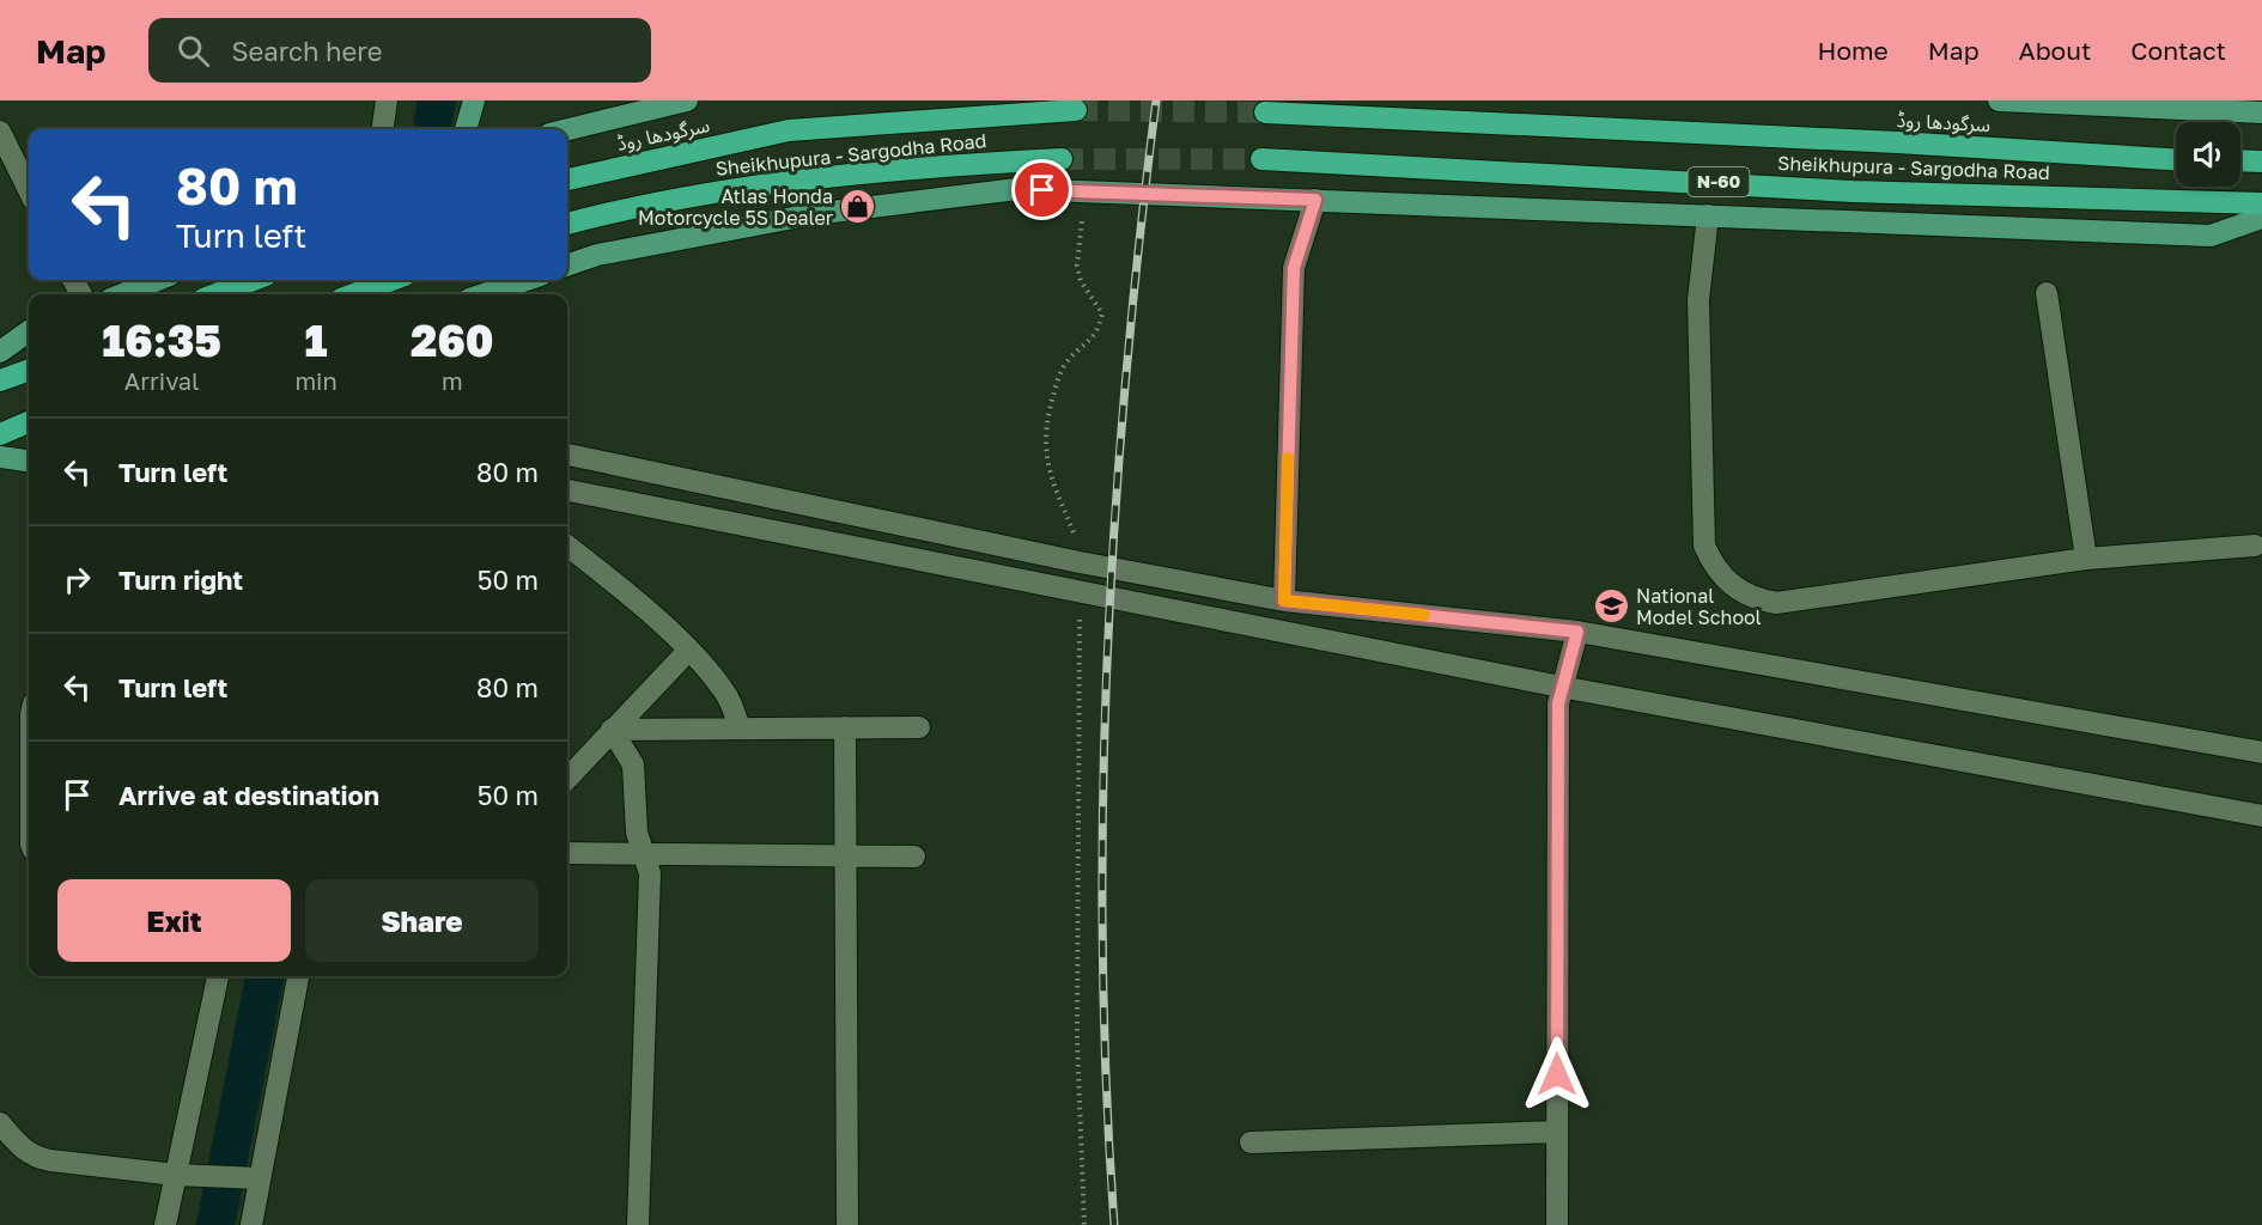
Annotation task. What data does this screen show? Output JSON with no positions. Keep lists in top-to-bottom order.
{
  "streets": {
    "highway": ["سرگودھا روڈ", "Sheikhupura - Sargodha Road", "N-60"]
  },
  "places": {
    "shop": ["Atlas Honda Motorcycle 5S Dealer"],
    "school or university": ["National Model School"]
  },
  "page": {
    "header": "Map",
    "search": "Search here",
    "nav": [
      "Home",
      "Map",
      "About",
      "Contact"
    ],
    "turn": ["80 m", "Turn left"],
    "eta": [
      "16:35",
      "Arrival",
      "1",
      "min",
      "260",
      "m"
    ],
    "list": [
      {
        "name": "Turn left",
        "value": "80 m"
      },
      {
        "name": "Turn right",
        "value": "50 m"
      },
      {
        "name": "Turn left",
        "value": "80 m"
      },
      {
        "name": "Arrive at destination",
        "value": "50 m"
      }
    ],
    "buttons": ["Exit", "Share"]
  }
}
